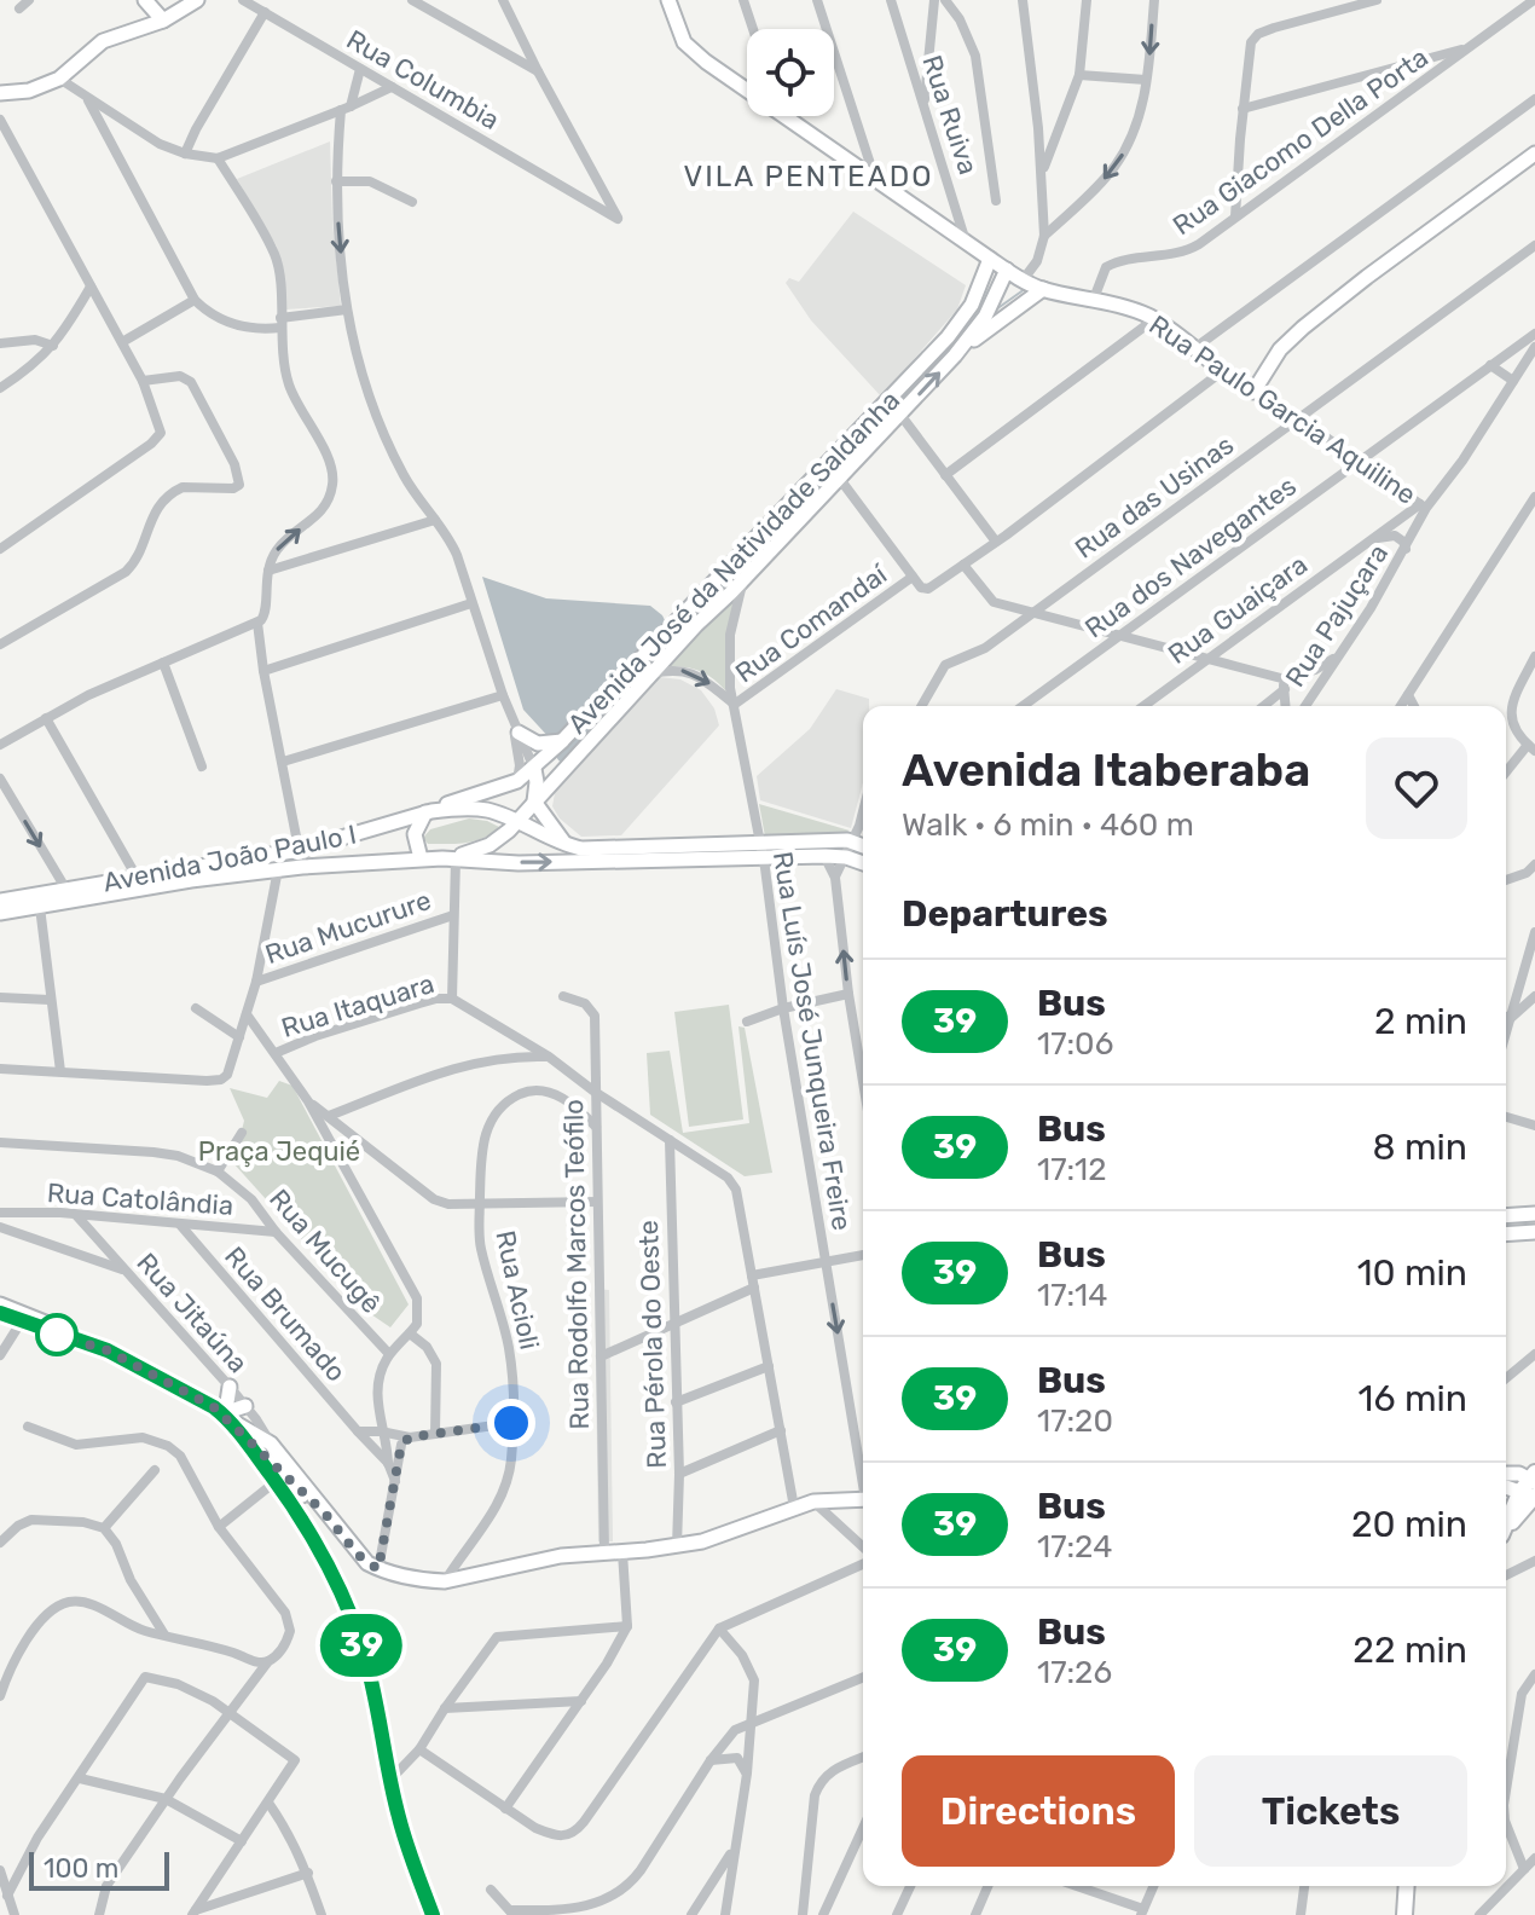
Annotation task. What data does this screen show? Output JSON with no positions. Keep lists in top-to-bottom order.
{
  "streets": {
    "street": [
      "Rua Columbia",
      "Rua Ruiva",
      "Rua Giacomo Della Porta",
      "Rua Paulo Garcia Aquiline",
      "Rua das Usinas",
      "Rua dos Navegantes",
      "Avenida José da Natividade Saldanha",
      "Rua Guaiçara",
      "Rua Pajuçara",
      "Rua Comandaí",
      "Avenida João Paulo I",
      "Rua Mucurure",
      "Rua Itaquara",
      "Rua Luís José Junqueira Freire",
      "Rua Catolândia",
      "Rua Mucugê",
      "Rua Rodolfo Marcos Teófilo",
      "Rua Acioli",
      "Rua Jitaúna",
      "Rua Brumado",
      "Rua Pérola do Oeste"
    ]
  },
  "crossings": [
    ["Rua Ruiva", "Rua Paulo Garcia Aquiline"],
    ["Rua Giacomo Della Porta", "Rua Paulo Garcia Aquiline"],
    ["Rua Paulo Garcia Aquiline", "Rua das Usinas"],
    ["Rua Paulo Garcia Aquiline", "Rua dos Navegantes"],
    ["Rua Paulo Garcia Aquiline", "Avenida José da Natividade Saldanha"],
    ["Rua Paulo Garcia Aquiline", "Rua Guaiçara"],
    ["Rua Paulo Garcia Aquiline", "Rua Pajuçara"],
    ["Avenida José da Natividade Saldanha", "Avenida João Paulo I"],
    ["Avenida José da Natividade Saldanha", "Rua Luís José Junqueira Freire"],
    ["Rua Guaiçara", "Rua Pajuçara"],
    ["Rua Comandaí", "Rua Luís José Junqueira Freire"],
    ["Avenida João Paulo I", "Rua Luís José Junqueira Freire"],
    ["Rua Catolândia", "Rua Mucugê"],
    ["Rua Catolândia", "Rua Jitaúna"],
    ["Rua Catolândia", "Rua Brumado"],
    ["Rua Rodolfo Marcos Teófilo", "Rua Acioli"]
  ],
  "districts": ["VILA PENTEADO"],
  "parks": ["Praça Jequié"],
  "lines": ["bus line 39"],
  "scale_bar": "100 m",
  "page": {
    "on_map": "39",
    "heading": [
      ["Avenida Itaberaba", "Walk · 6 min · 460 m"],
      "Departures"
    ],
    "list": [
      {
        "mark": "39",
        "name": "Bus",
        "note": "17:06",
        "value": "2 min"
      },
      {
        "mark": "39",
        "name": "Bus",
        "note": "17:12",
        "value": "8 min"
      },
      {
        "mark": "39",
        "name": "Bus",
        "note": "17:14",
        "value": "10 min"
      },
      {
        "mark": "39",
        "name": "Bus",
        "note": "17:20",
        "value": "16 min"
      },
      {
        "mark": "39",
        "name": "Bus",
        "note": "17:24",
        "value": "20 min"
      },
      {
        "mark": "39",
        "name": "Bus",
        "note": "17:26",
        "value": "22 min"
      }
    ],
    "buttons": ["Directions", "Tickets"],
    "scale": "100 m"
  }
}
